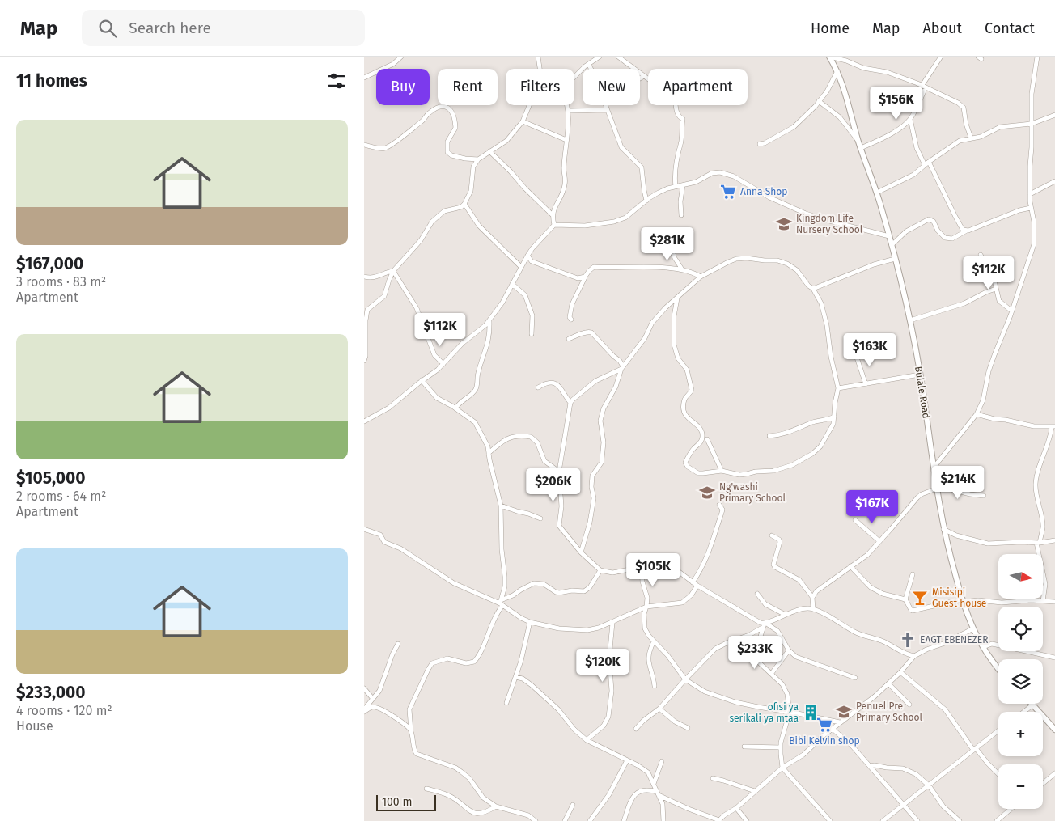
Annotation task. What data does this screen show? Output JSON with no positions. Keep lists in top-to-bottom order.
{
  "streets": {
    "street": ["Bulale Road"]
  },
  "places": {
    "supermarket": ["Anna Shop", "Bibi Kelvin shop"],
    "school or university": ["Kingdom Life Nursery School", "Ng'washi Primary School", "Penuel Pre Primary School"],
    "bar": ["Misisipi Guest house"],
    "church": ["EAGT EBENEZER"],
    "building": ["ofisi ya serikali ya mtaa"]
  },
  "scale_bar": "100 m",
  "north": "right",
  "page": {
    "header": "Map",
    "search": "Search here",
    "nav": [
      "Home",
      "Map",
      "About",
      "Contact"
    ],
    "heading": "11 homes",
    "chip": [
      "Buy",
      "Rent",
      "Filters",
      "New",
      "Apartment"
    ],
    "price": [
      "$156K",
      "$281K",
      "$112K",
      "$112K",
      "$163K",
      "$214K",
      "$206K",
      "$167K",
      "$105K",
      "$233K",
      "$120K"
    ],
    "list": [
      {
        "name": "$167,000",
        "note": "3 rooms · 83 m² · Apartment"
      },
      {
        "name": "$105,000",
        "note": "2 rooms · 64 m² · Apartment"
      },
      {
        "name": "$233,000",
        "note": "4 rooms · 120 m² · House"
      }
    ],
    "map_buttons": ["+", "−"],
    "scale": "100 m"
  }
}
